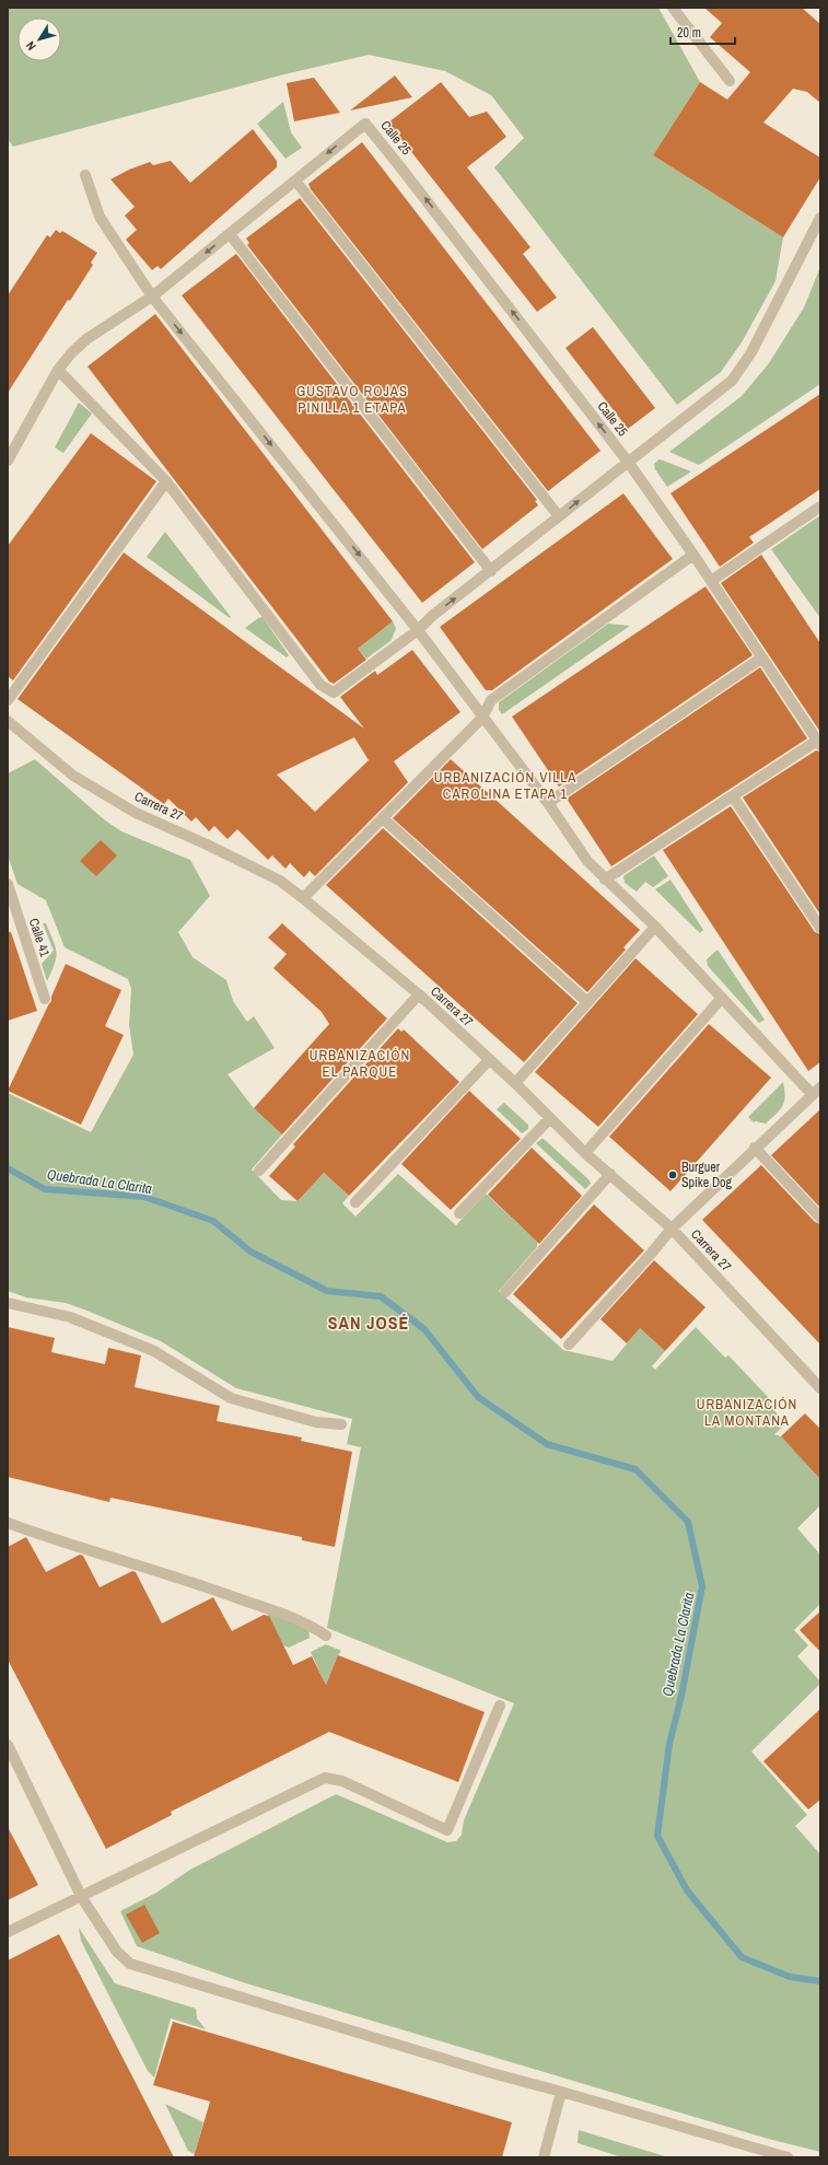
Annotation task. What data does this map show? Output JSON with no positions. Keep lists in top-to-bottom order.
{
  "streets": {
    "street": ["Calle 25", "Carrera 27", "Calle 41"]
  },
  "districts": [
    "GUSTAVO ROJAS PINILLA 1 ETAPA",
    "URBANIZACIÓN VILLA CAROLINA ETAPA 1",
    "URBANIZACIÓN EL PARQUE",
    "SAN JOSÉ",
    "URBANIZACIÓN LA MONTANA"
  ],
  "water": ["Quebrada La Clarita"],
  "places": ["Burguer Spike Dog"],
  "scale_bar": "20 m",
  "north": "bottom left"
}
